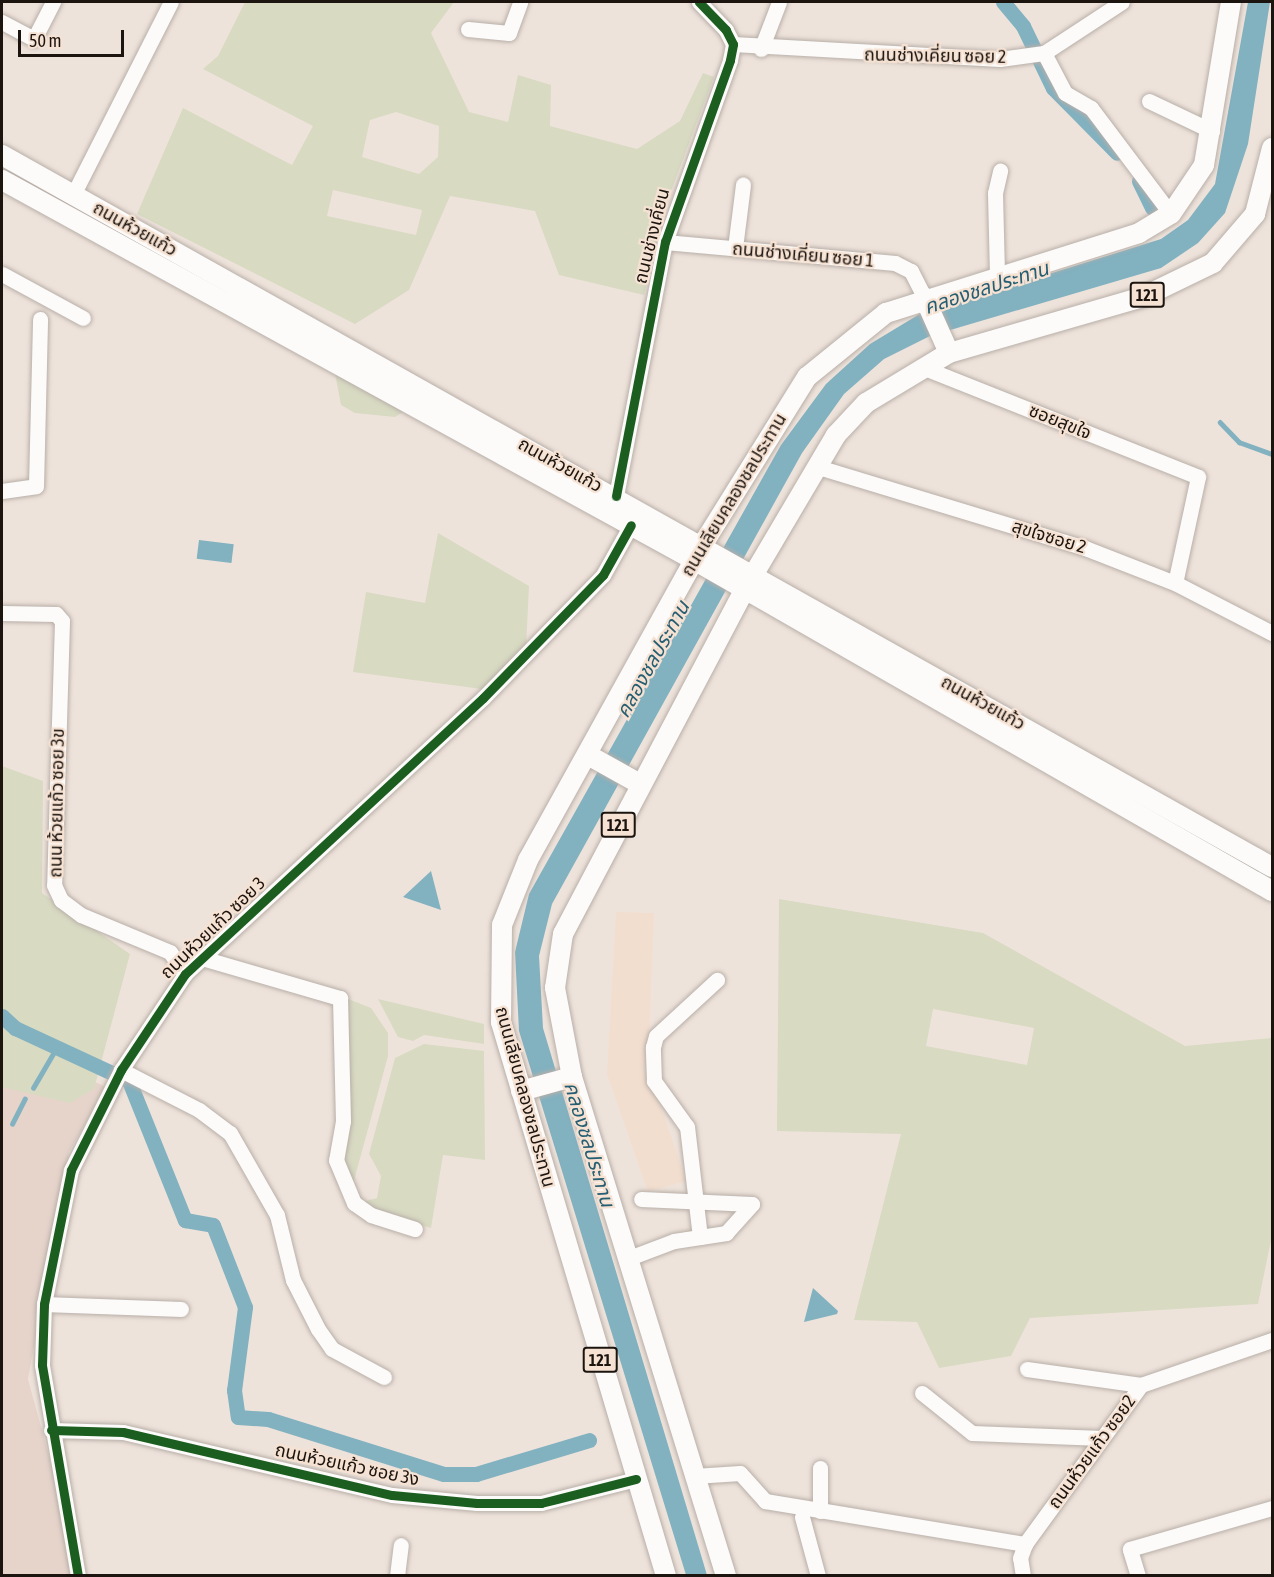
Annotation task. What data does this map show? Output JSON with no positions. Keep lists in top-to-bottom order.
{
  "streets": {
    "main road": ["ถนนห้วยแก้ว", "121", "ถนนเลียบคลองชลประทาน"],
    "street": [
      "ถนนช่างเคี่ยน ซอย 2",
      "ถนนช่างเคี่ยน",
      "ถนนช่างเคี่ยน ซอย 1",
      "ซอยสุขใจ",
      "สุขใจซอย 2",
      "ถนน ห้วยแก้ว ซอย 3ข",
      "ถนนห้วยแก้ว ซอย 3",
      "ถนนห้วยแก้ว ซอย2",
      "ถนนห้วยแก้ว ซอย 3ง"
    ]
  },
  "crossings": [
    ["ถนนช่างเคี่ยน ซอย 2", "ถนนช่างเคี่ยน"],
    ["ถนนห้วยแก้ว", "ถนนช่างเคี่ยน"],
    ["ถนนห้วยแก้ว", "121"],
    ["ถนนห้วยแก้ว", "ถนนเลียบคลองชลประทาน"],
    ["ถนนห้วยแก้ว", "ถนนห้วยแก้ว ซอย 3"],
    ["ถนนช่างเคี่ยน", "ถนนช่างเคี่ยน ซอย 1"],
    ["ถนนช่างเคี่ยน ซอย 1", "ถนนเลียบคลองชลประทาน"],
    ["121", "ซอยสุขใจ"],
    ["121", "สุขใจซอย 2"],
    ["ซอยสุขใจ", "สุขใจซอย 2"],
    ["ถนนเลียบคลองชลประทาน", "ถนนห้วยแก้ว ซอย 3ง"],
    ["ถนน ห้วยแก้ว ซอย 3ข", "ถนนห้วยแก้ว ซอย 3"],
    ["ถนนห้วยแก้ว ซอย 3", "ถนนห้วยแก้ว ซอย 3ง"]
  ],
  "water": ["คลองชลประทาน"],
  "scale_bar": "50 m"
}
